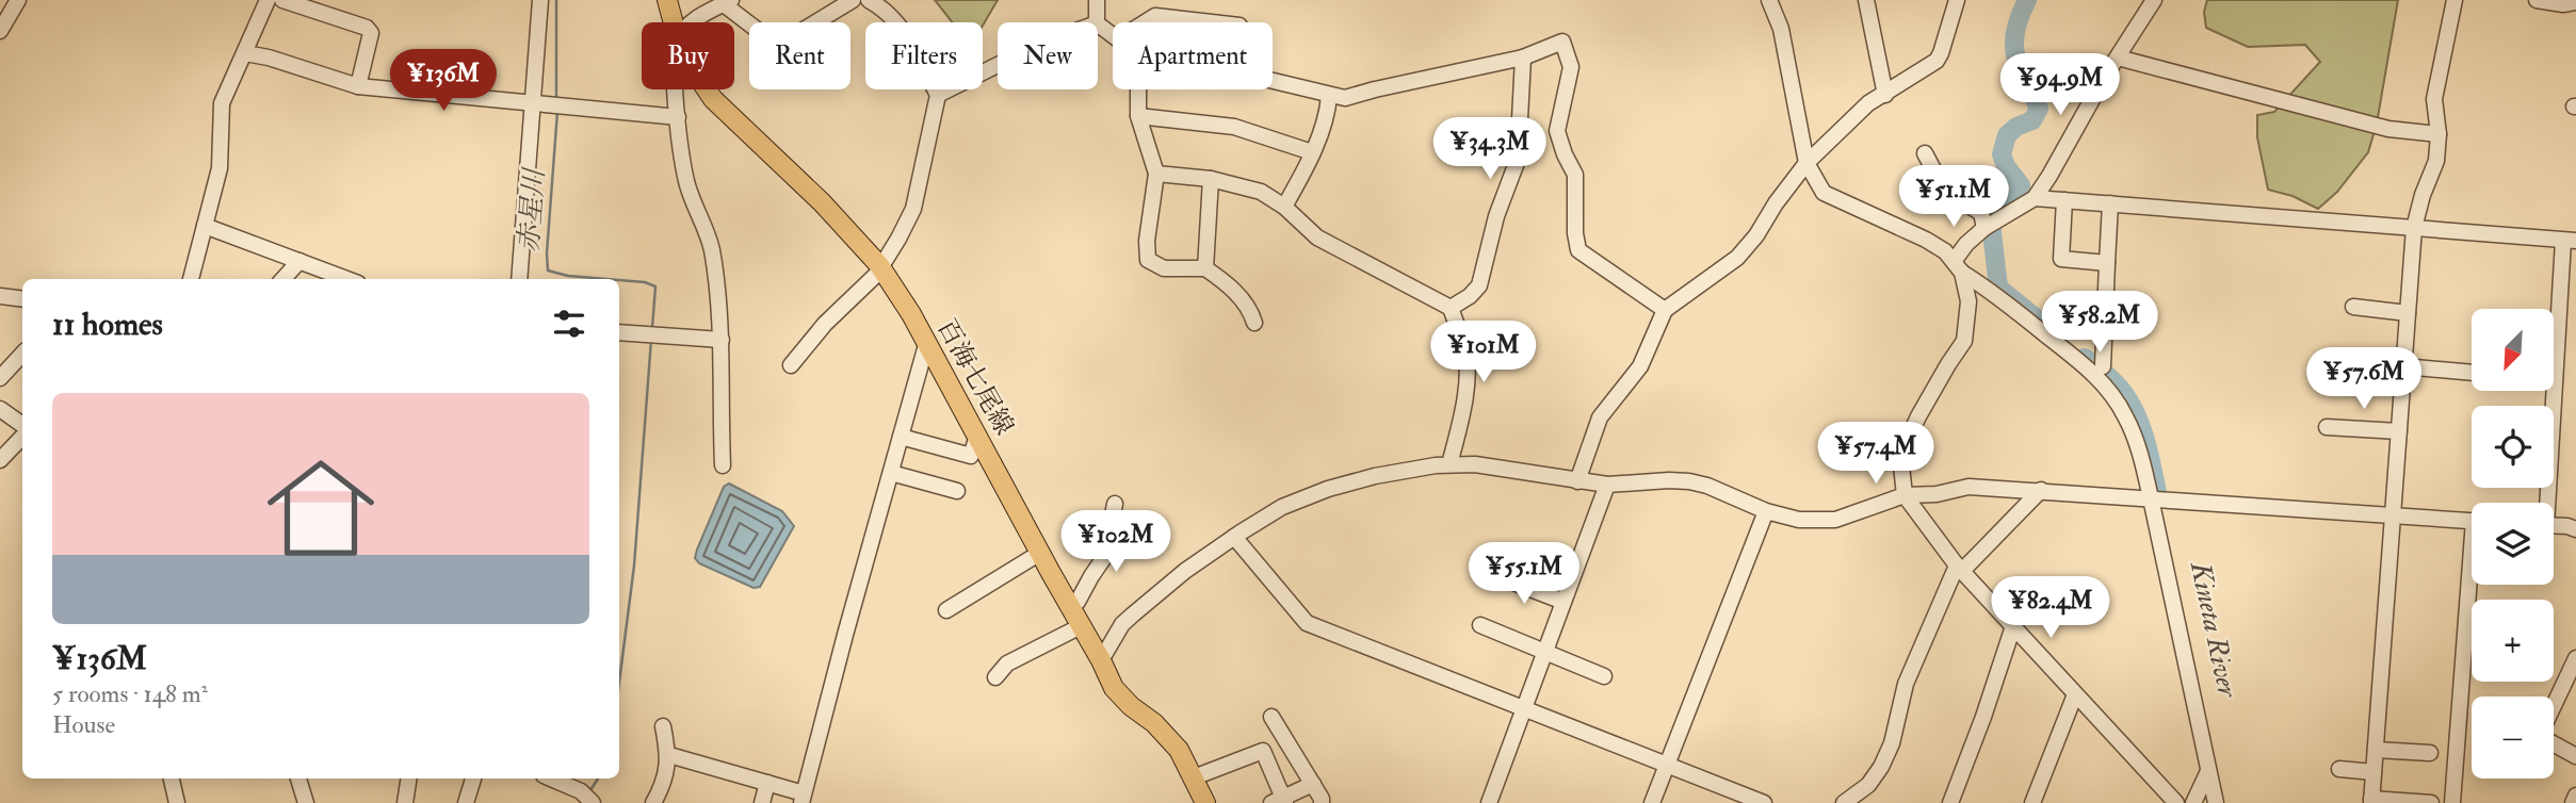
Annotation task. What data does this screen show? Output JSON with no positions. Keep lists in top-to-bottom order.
{
  "streets": {
    "main road": ["百海七尾線"]
  },
  "water": ["赤星川", "Kineta River"],
  "north": "bottom left",
  "page": {
    "chip": [
      "Buy",
      "Rent",
      "Filters",
      "New",
      "Apartment"
    ],
    "price": [
      "¥136M",
      "¥94.9M",
      "¥34.3M",
      "¥51.1M",
      "¥58.2M",
      "¥101M",
      "¥57.6M",
      "¥57.4M",
      "¥102M",
      "¥55.1M",
      "¥82.4M"
    ],
    "heading": "11 homes",
    "map_buttons": ["+", "−"],
    "list": [
      {
        "name": "¥136M",
        "note": "5 rooms · 148 m² · House"
      }
    ]
  }
}
